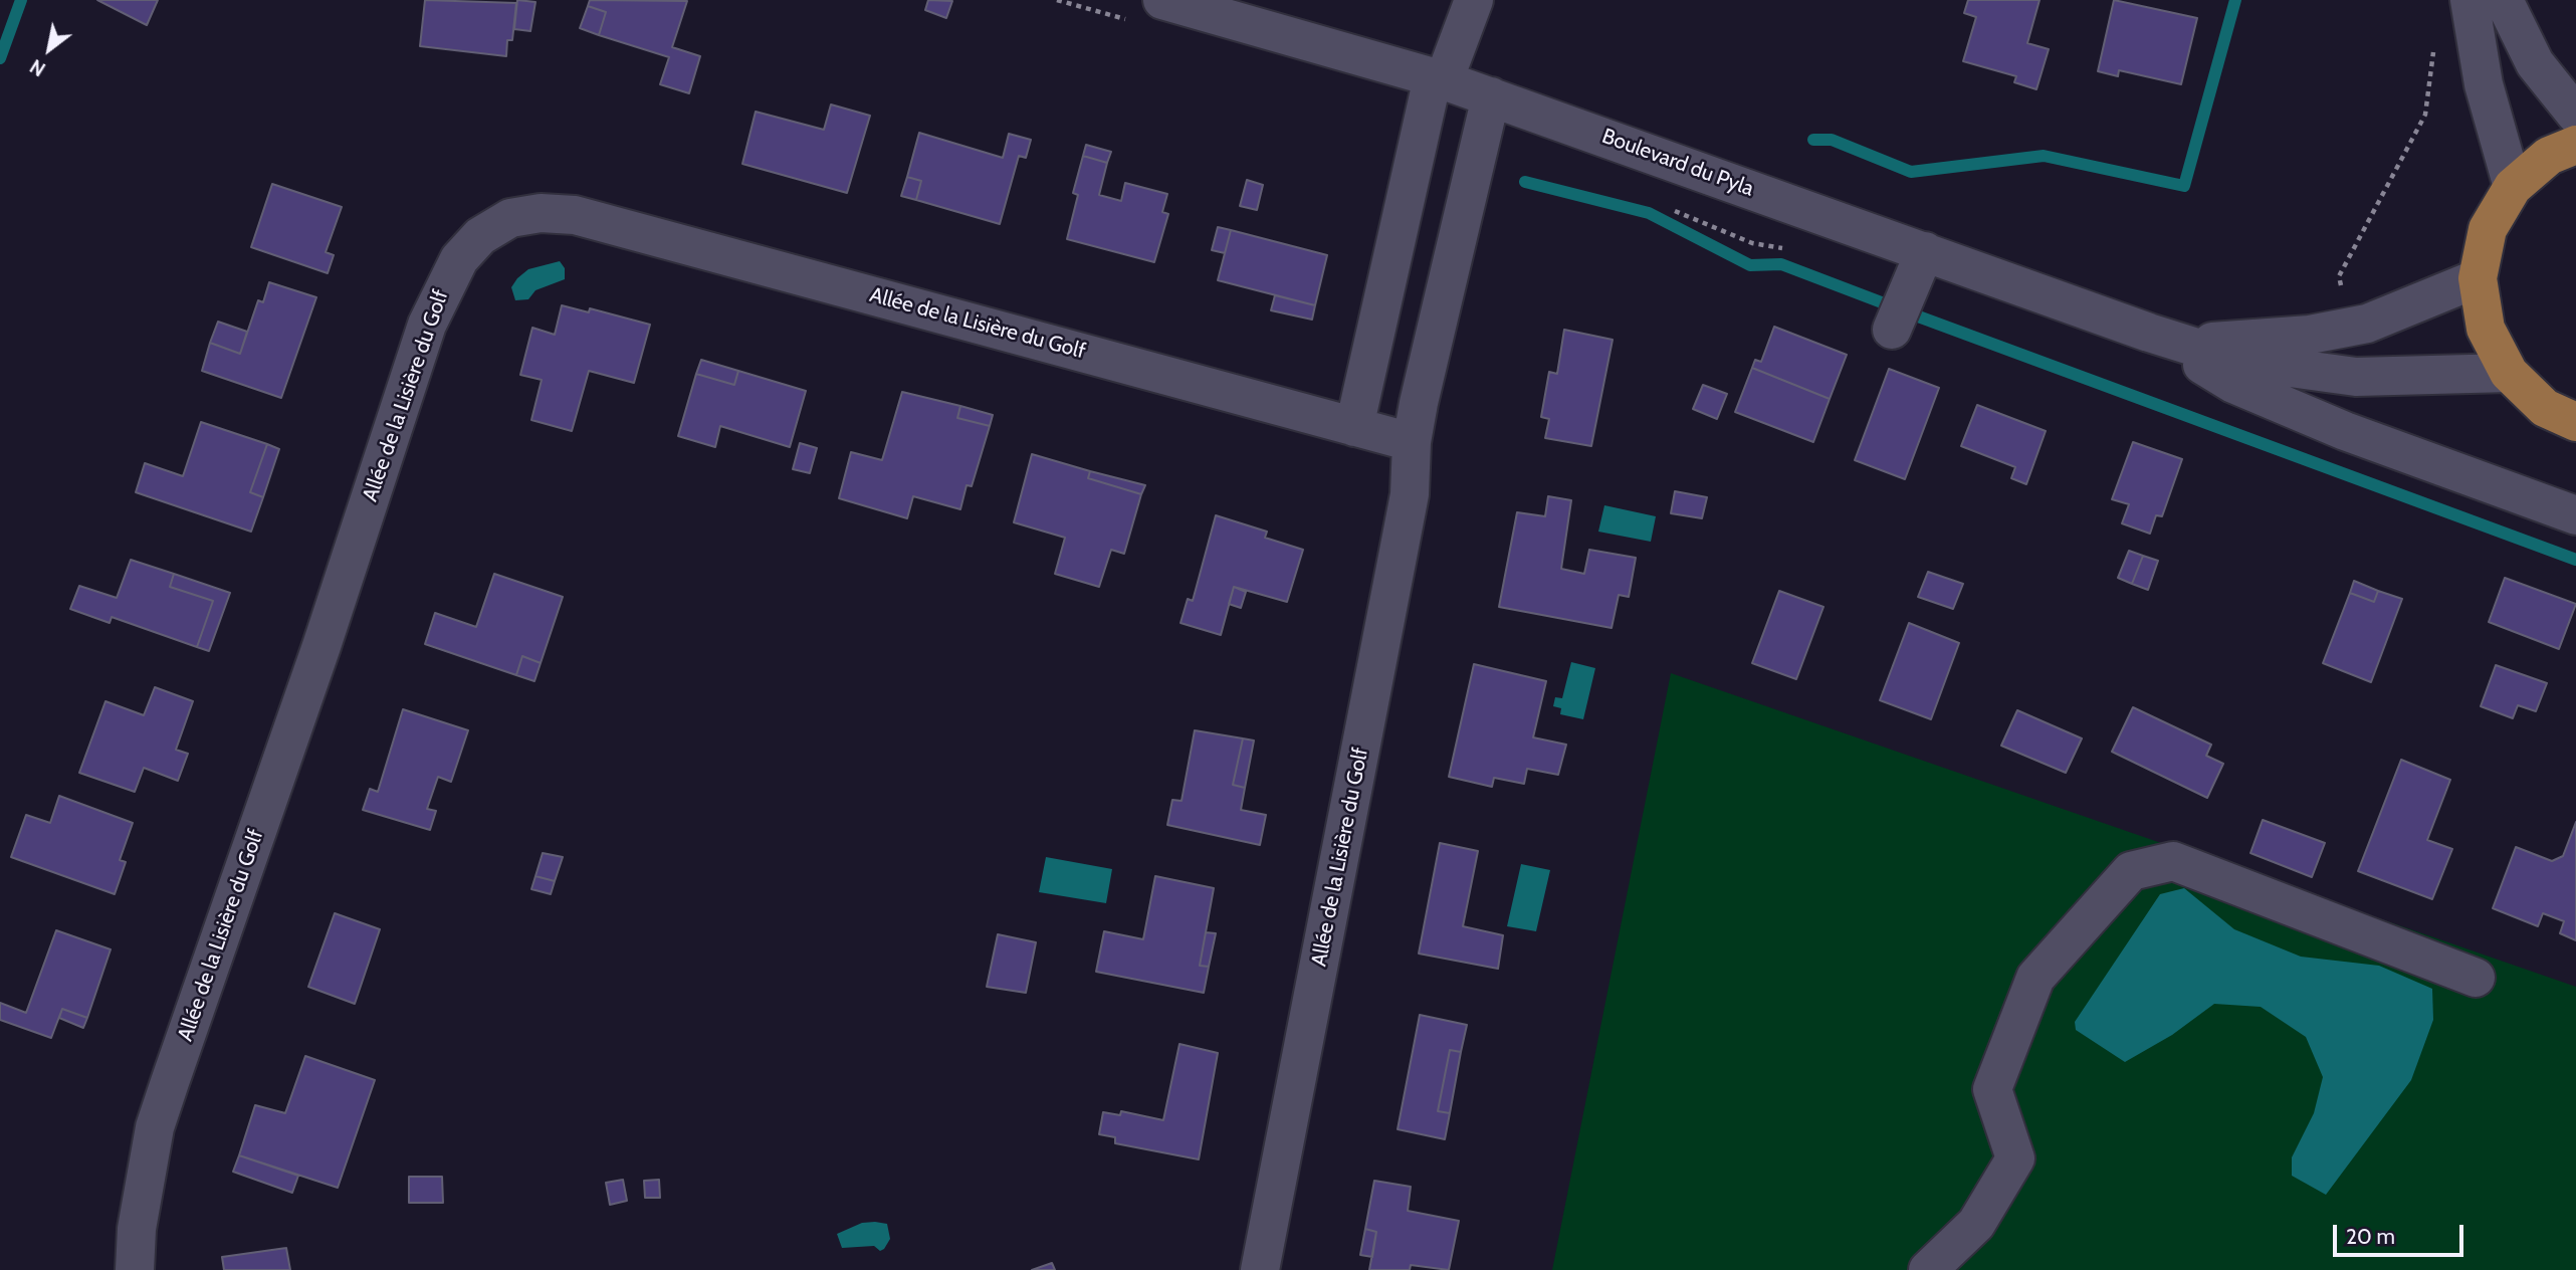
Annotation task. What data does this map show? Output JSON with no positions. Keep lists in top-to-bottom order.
{
  "streets": {
    "street": ["Boulevard du Pyla", "Allée de la Lisière du Golf"]
  },
  "crossings": [
    ["Boulevard du Pyla", "Allée de la Lisière du Golf"]
  ],
  "scale_bar": "20 m",
  "north": "bottom left"
}
